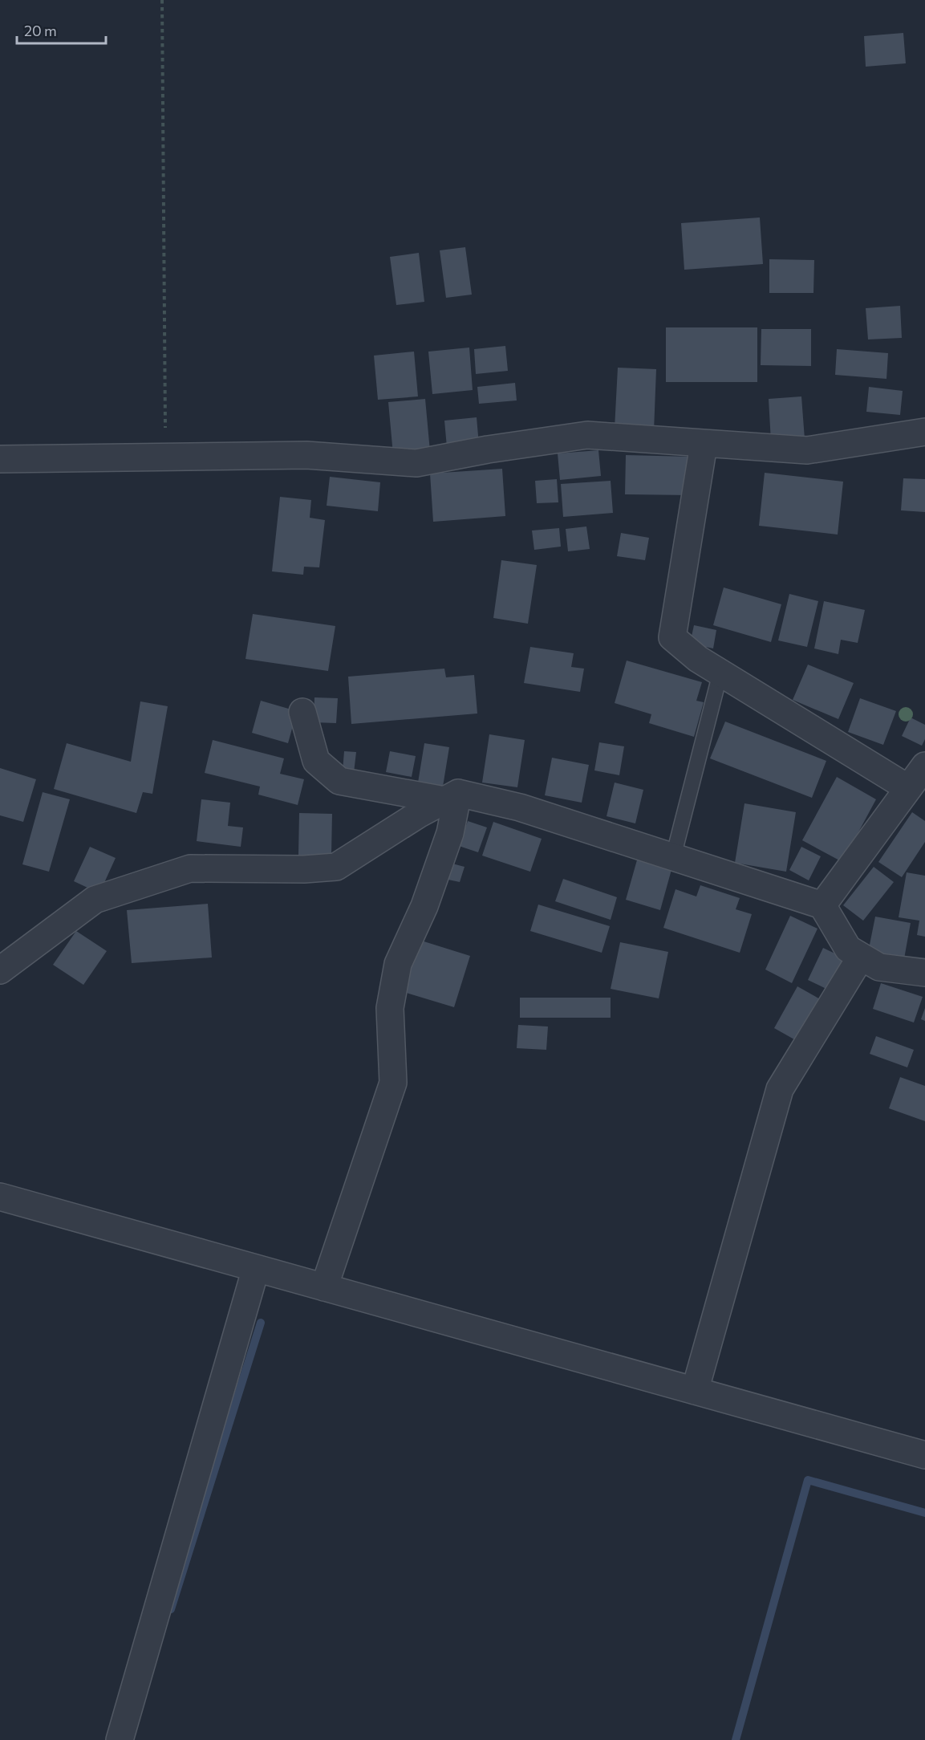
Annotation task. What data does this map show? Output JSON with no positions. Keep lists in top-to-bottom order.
{
  "scale_bar": "20 m"
}
